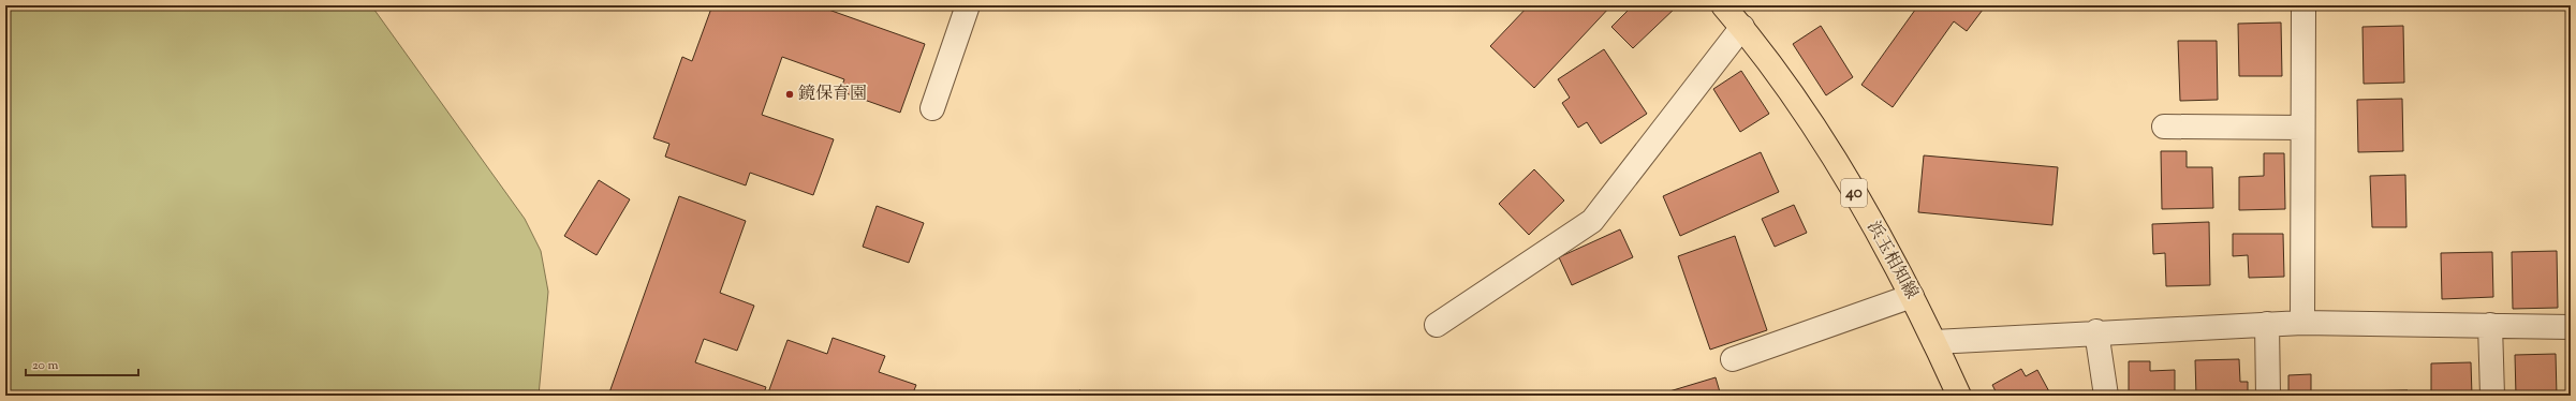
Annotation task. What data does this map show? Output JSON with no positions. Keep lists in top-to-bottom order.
{
  "streets": {
    "main road": ["40", "浜玉相知線"]
  },
  "places": ["鏡保育園"],
  "scale_bar": "20 m"
}
